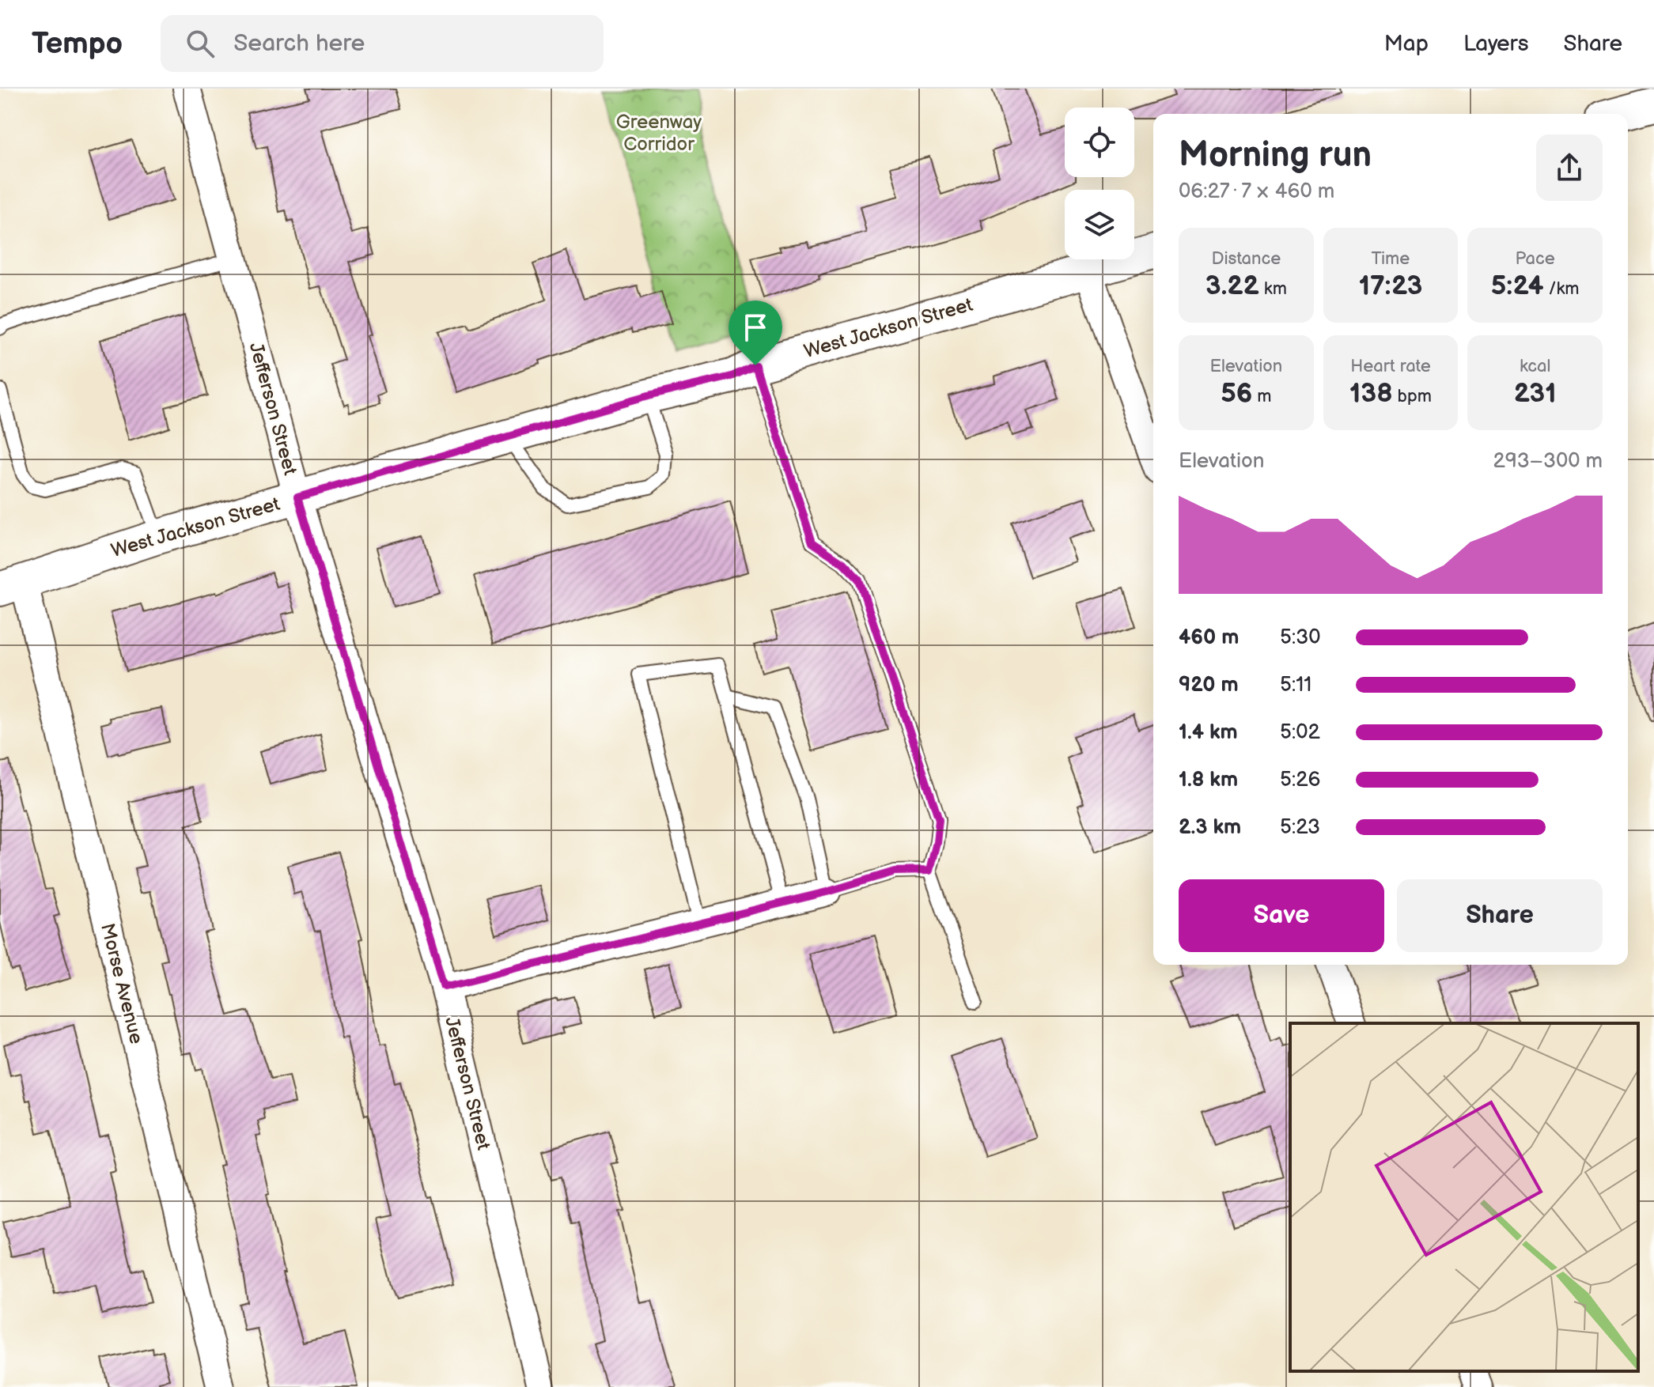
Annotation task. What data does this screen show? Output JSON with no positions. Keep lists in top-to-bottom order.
{
  "streets": {
    "street": ["West Jackson Street", "Jefferson Street", "Morse Avenue"]
  },
  "crossings": [
    ["West Jackson Street", "Jefferson Street"],
    ["West Jackson Street", "Morse Avenue"]
  ],
  "parks": ["Greenway Corridor"],
  "page": {
    "header": "Tempo",
    "search": "Search here",
    "nav": ["Map", "Layers", "Share"],
    "heading": ["Morning run", "06:27 · 7 × 460 m"],
    "stats": [
      ["Distance", "3.22 km"],
      ["Time", "17:23"],
      ["Pace", "5:24 /km"],
      ["Elevation", "56 m"],
      ["Heart rate", "138 bpm"],
      ["kcal", "231"]
    ],
    "chart": ["Elevation", "293–300 m"],
    "list": [
      {
        "name": "460 m",
        "note": "5:30"
      },
      {
        "name": "920 m",
        "note": "5:11"
      },
      {
        "name": "1.4 km",
        "note": "5:02"
      },
      {
        "name": "1.8 km",
        "note": "5:26"
      },
      {
        "name": "2.3 km",
        "note": "5:23"
      }
    ],
    "buttons": ["Save", "Share"]
  }
}
